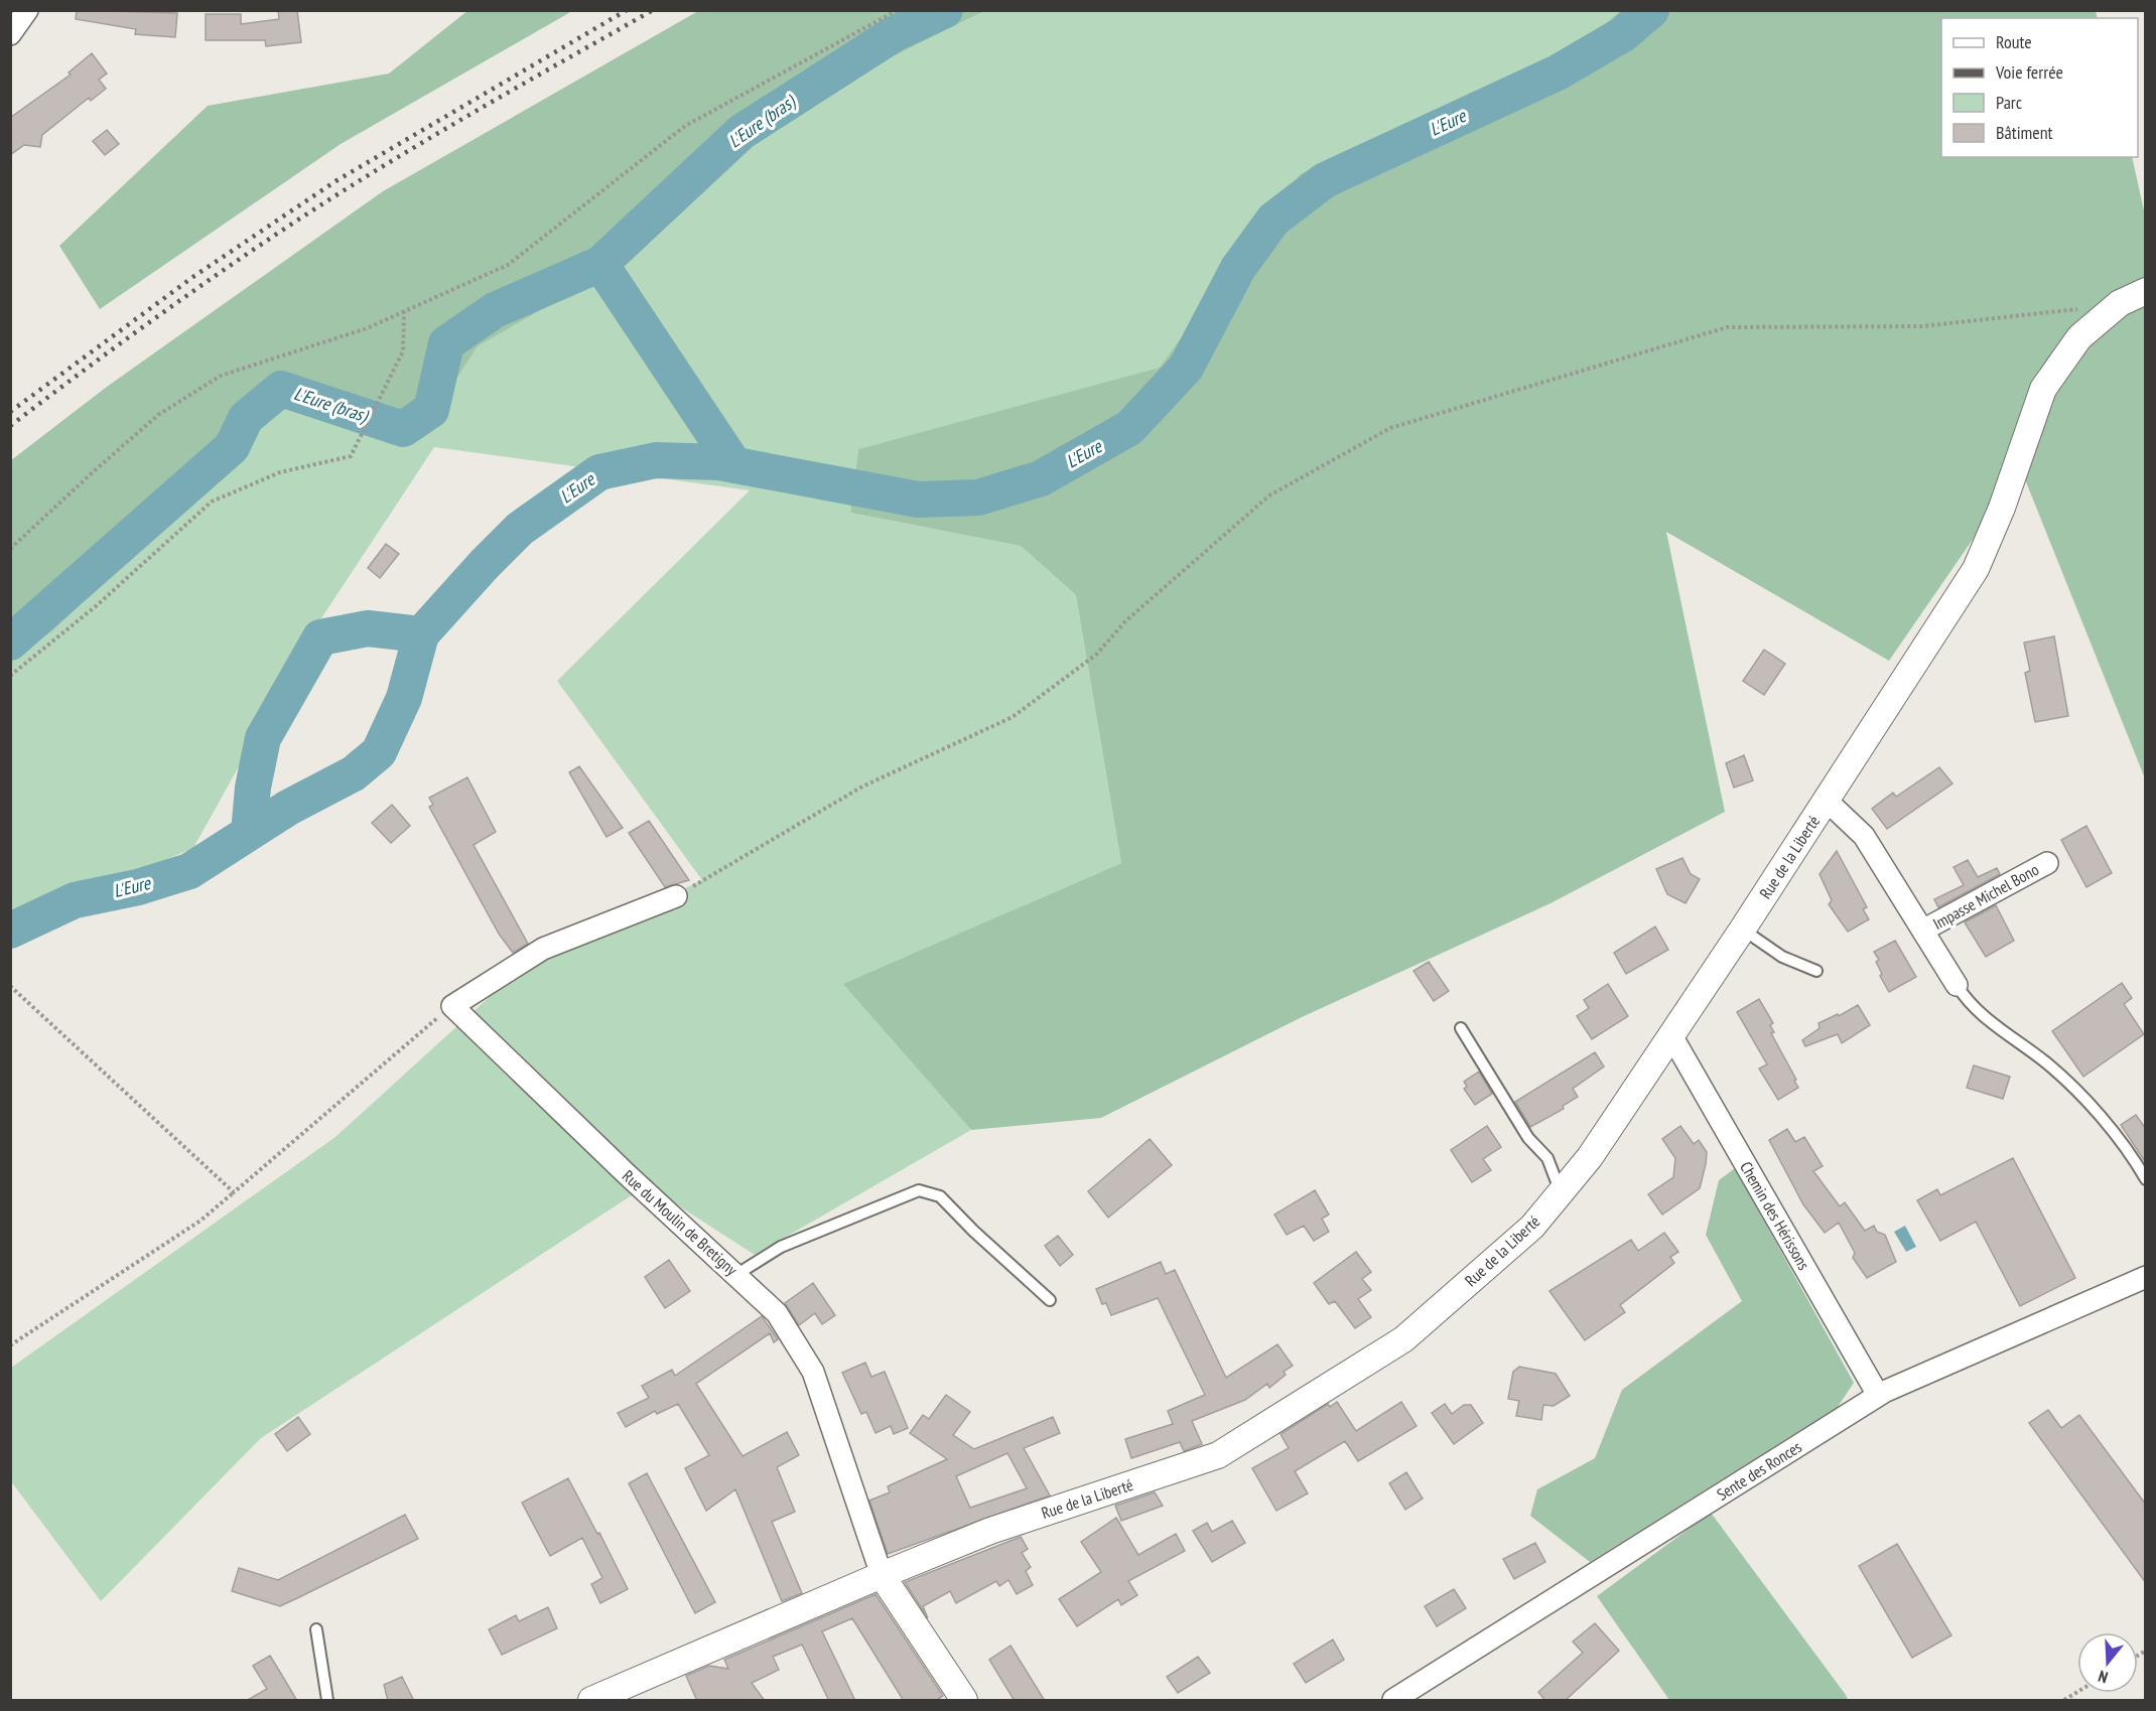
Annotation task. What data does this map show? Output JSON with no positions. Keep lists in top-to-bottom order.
{
  "streets": {
    "street": [
      "Rue de la Liberté",
      "Impasse Michel Bono",
      "Chemin des Hérissons",
      "Rue du Moulin de Bretigny",
      "Sente des Ronces"
    ]
  },
  "crossings": [
    ["Rue de la Liberté", "Impasse Michel Bono"],
    ["Rue de la Liberté", "Chemin des Hérissons"],
    ["Rue de la Liberté", "Rue du Moulin de Bretigny"],
    ["Chemin des Hérissons", "Sente des Ronces"]
  ],
  "water": ["L'Eure (bras)", "L'Eure"],
  "legend": [
    "Route",
    "Voie ferrée",
    "Parc",
    "Bâtiment"
  ],
  "north": "bottom"
}
